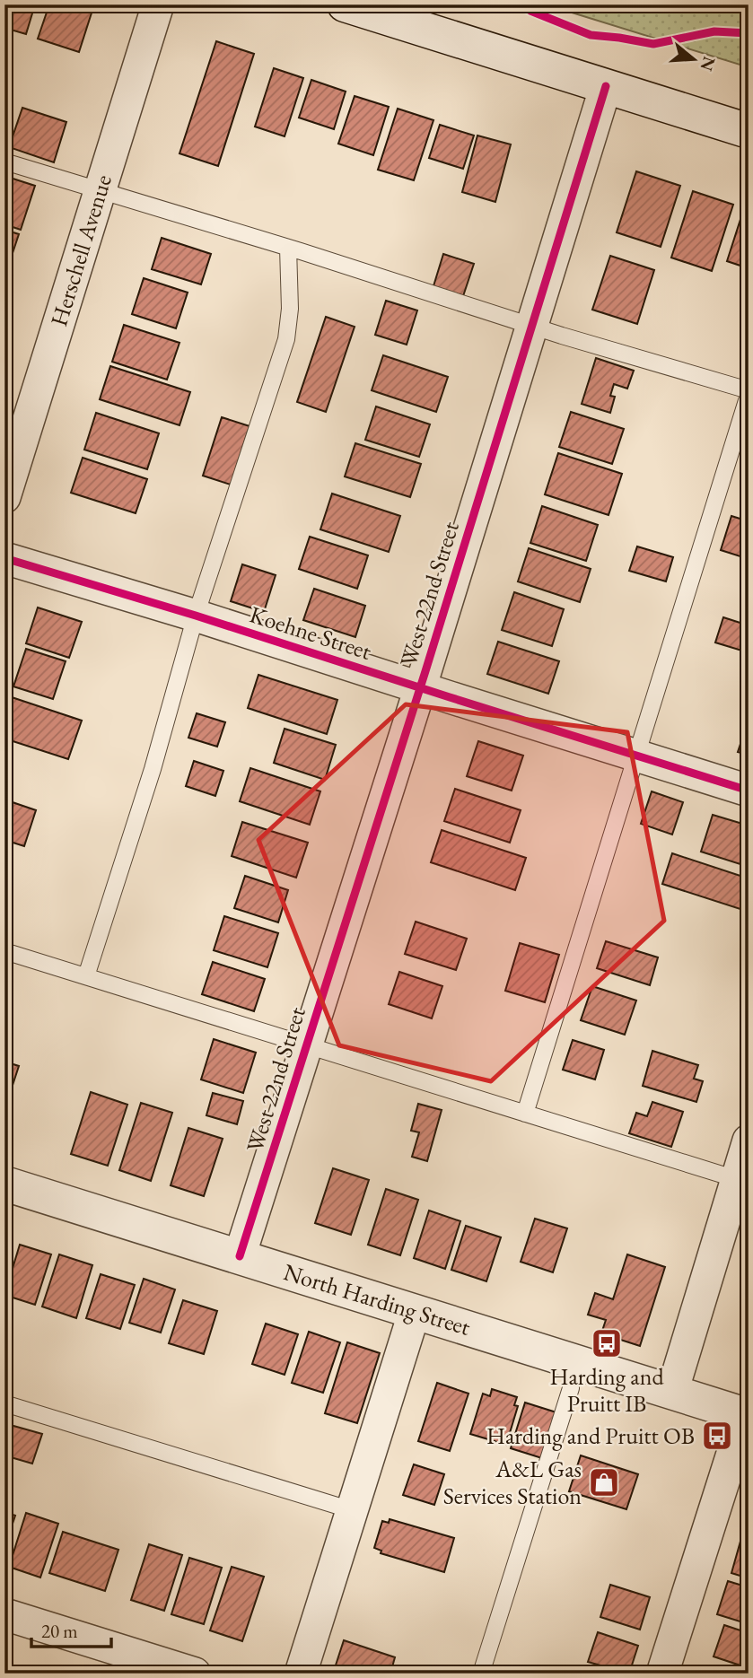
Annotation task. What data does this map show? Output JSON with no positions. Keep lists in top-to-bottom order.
{
  "streets": {
    "street": [
      "Herschell Avenue",
      "West 22nd Street",
      "Koehne Street",
      "North Harding Street"
    ]
  },
  "crossings": [
    ["West 22nd Street", "Koehne Street"],
    ["West 22nd Street", "North Harding Street"]
  ],
  "places": {
    "bus stop": ["Harding and Pruitt IB", "Harding and Pruitt OB"],
    "shop": ["A&L Gas Services Station"]
  },
  "scale_bar": "20 m",
  "north": "right"
}
